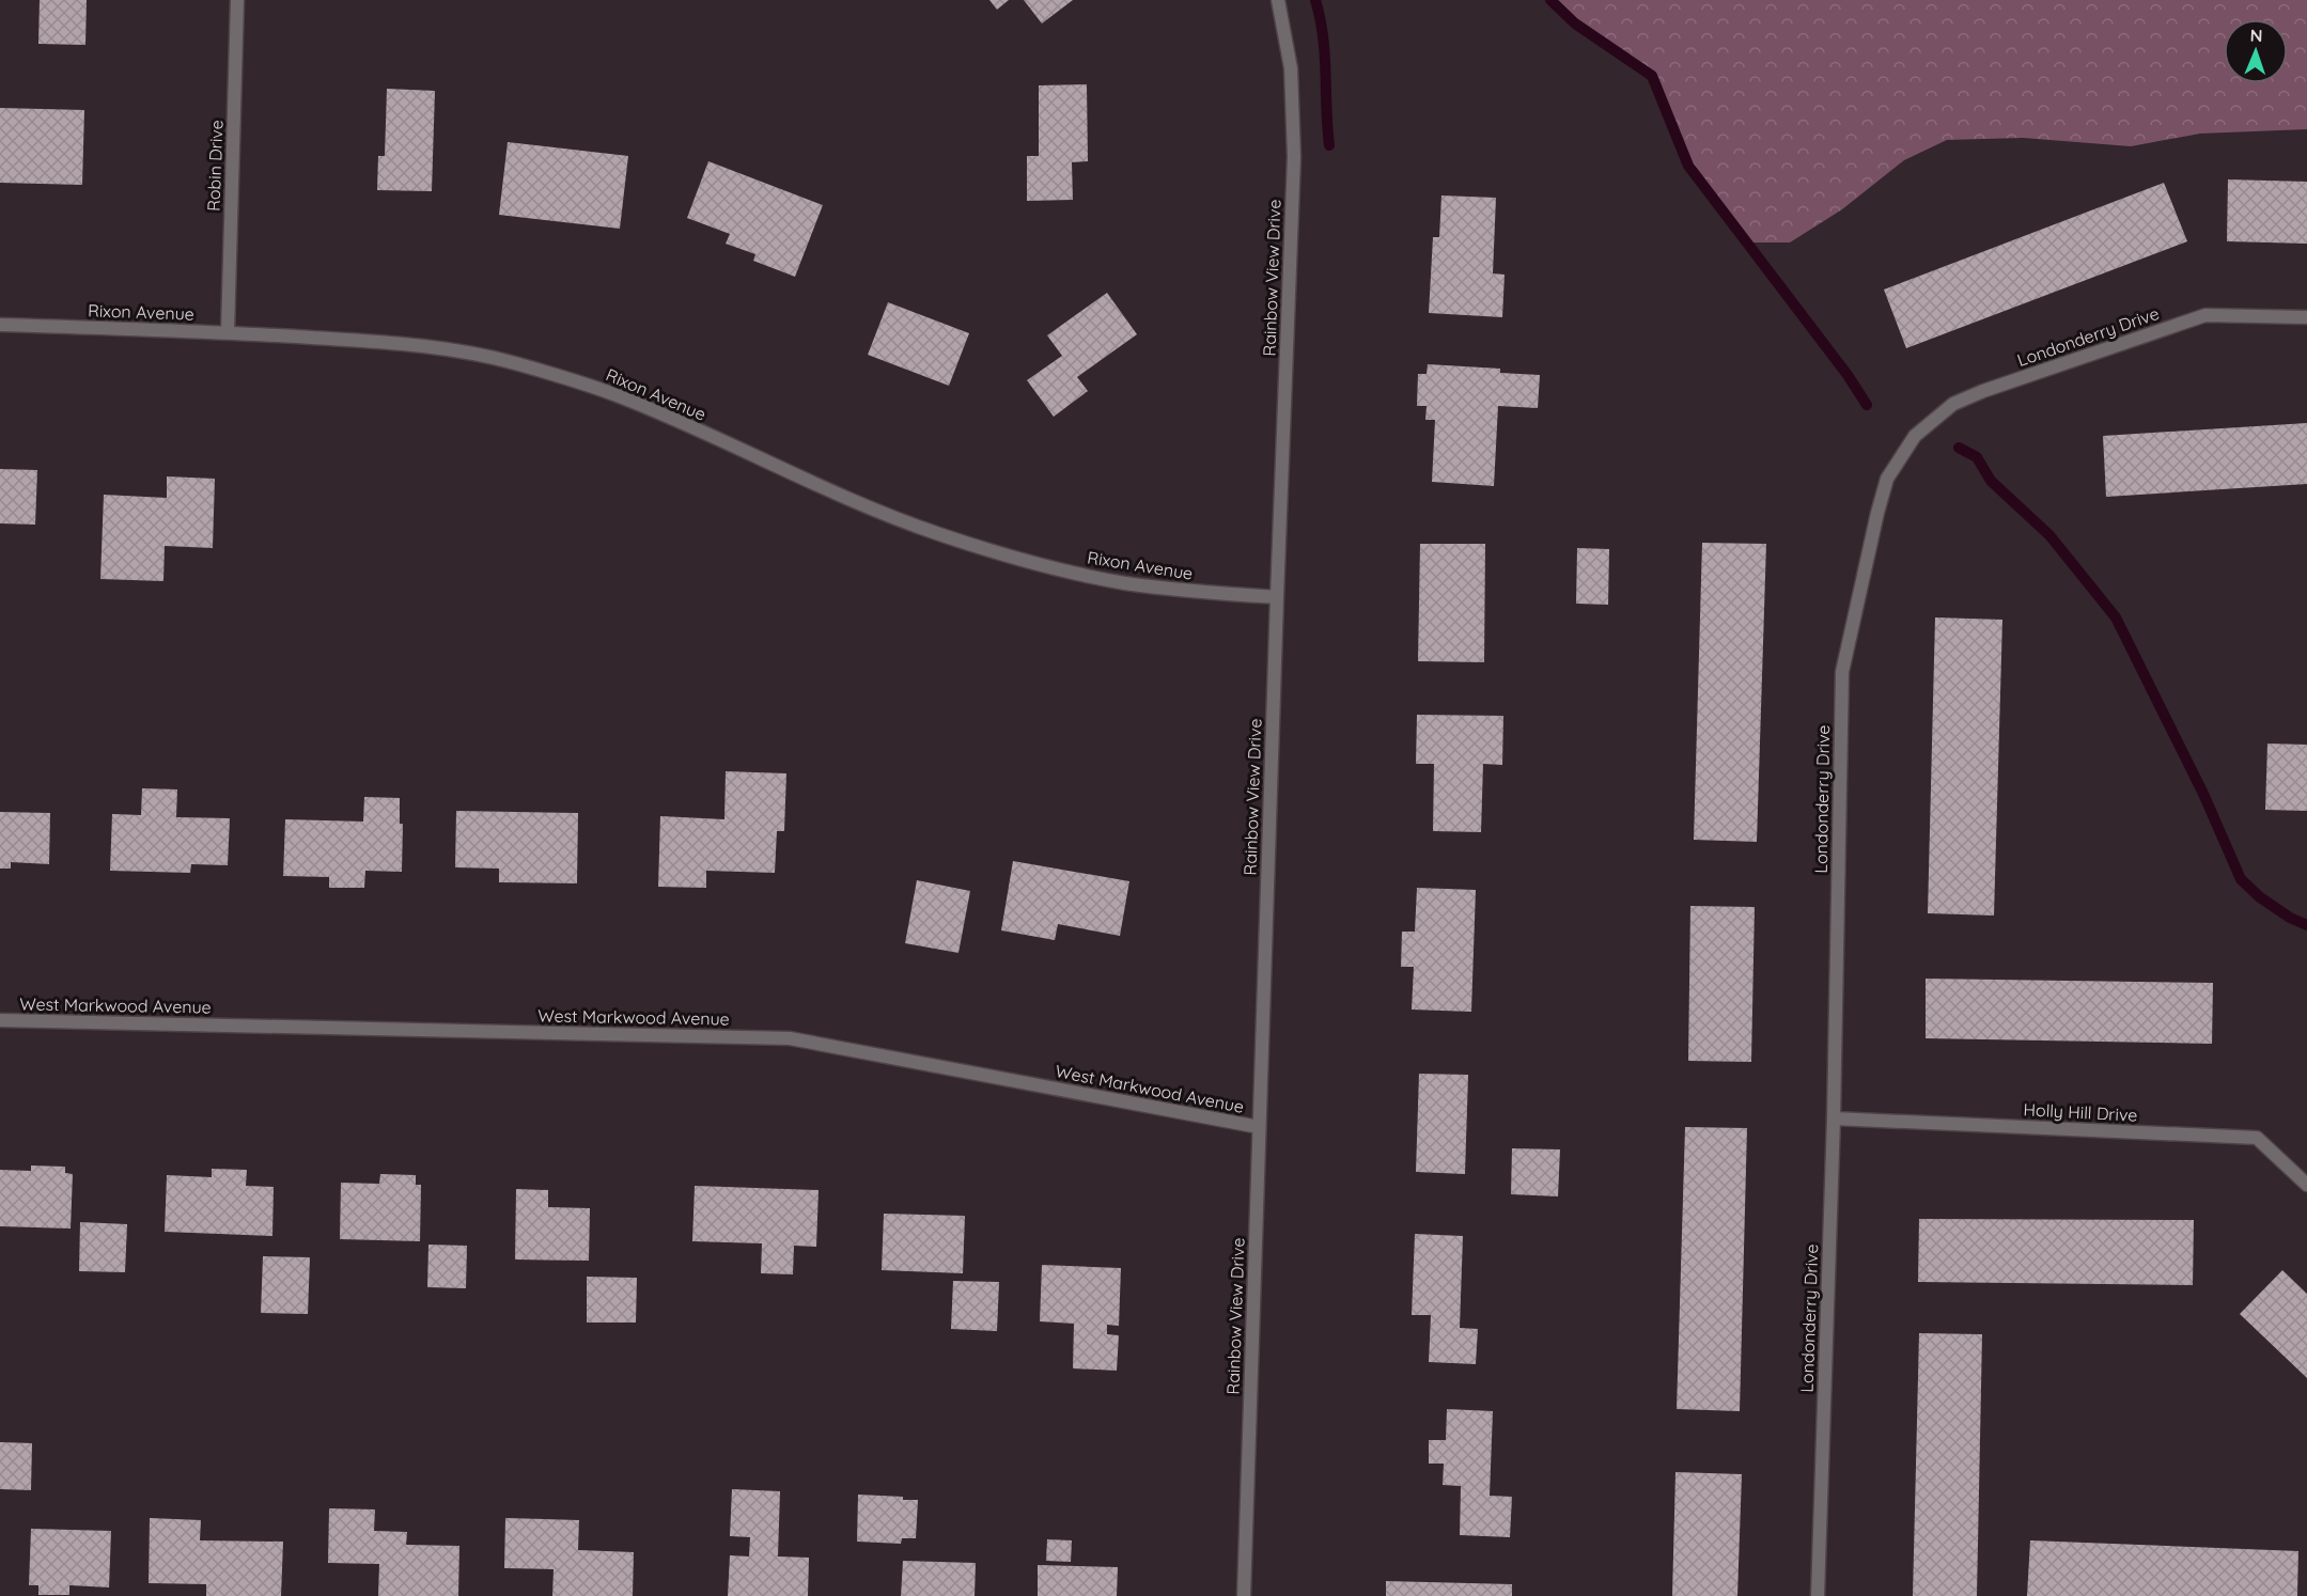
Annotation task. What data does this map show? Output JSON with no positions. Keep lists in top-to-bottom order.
{
  "streets": {
    "street": [
      "Robin Drive",
      "Rainbow View Drive",
      "Rixon Avenue",
      "Londonderry Drive",
      "West Markwood Avenue",
      "Holly Hill Drive"
    ]
  },
  "crossings": [
    ["Robin Drive", "Rixon Avenue"],
    ["Rainbow View Drive", "Rixon Avenue"],
    ["Rainbow View Drive", "West Markwood Avenue"],
    ["Londonderry Drive", "Holly Hill Drive"]
  ],
  "north": "top"
}
